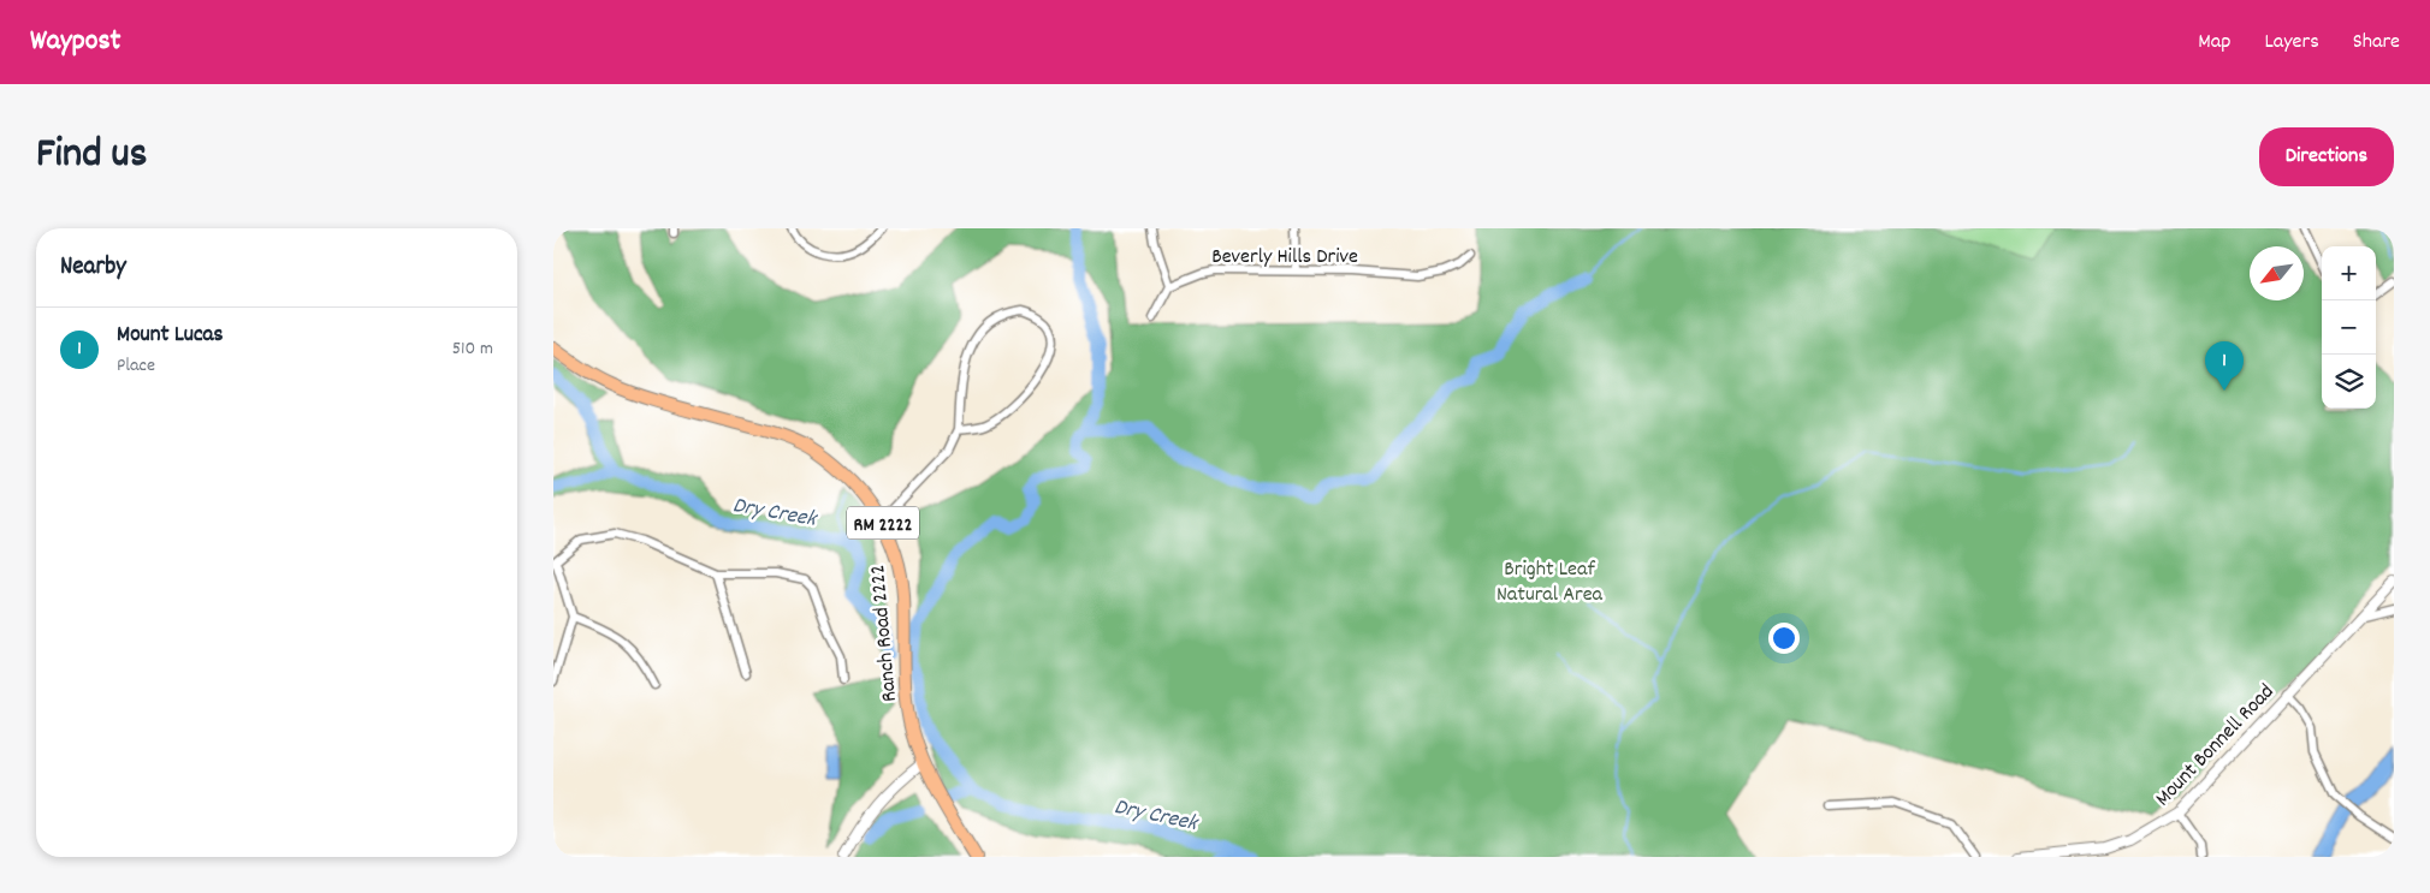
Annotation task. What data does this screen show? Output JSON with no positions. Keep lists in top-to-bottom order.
{
  "streets": {
    "main road": ["RM 2222", "Ranch Road 2222"],
    "street": ["Beverly Hills Drive", "Mount Bonnell Road"]
  },
  "water": ["Dry Creek"],
  "parks": ["Bright Leaf Natural Area"],
  "north": "bottom left",
  "page": {
    "header": "Waypost",
    "nav": ["Map", "Layers", "Share"],
    "title": "Find us",
    "buttons": "Directions",
    "heading": "Nearby",
    "map_buttons": ["+", "−"],
    "list": [
      {
        "mark": "1",
        "name": "Mount Lucas",
        "note": "Place",
        "value": "510 m"
      }
    ],
    "pins": "1"
  }
}
